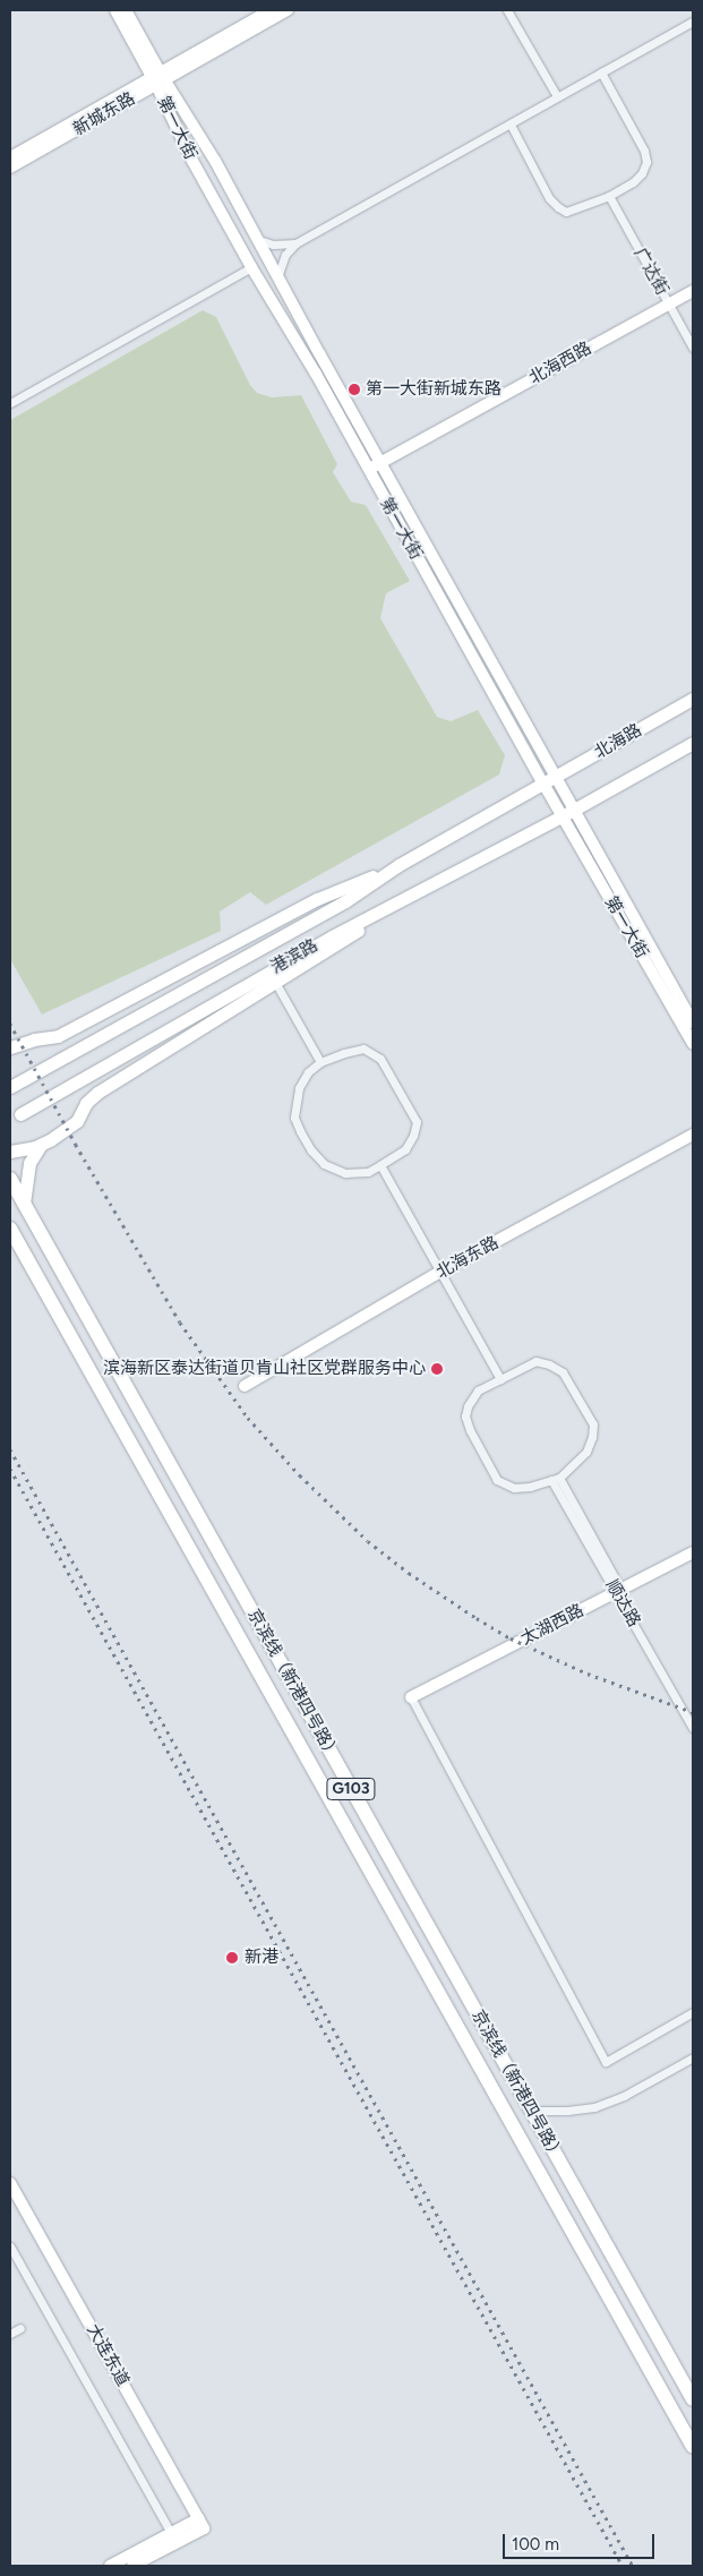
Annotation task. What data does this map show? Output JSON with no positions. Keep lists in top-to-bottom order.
{
  "streets": {
    "highway": ["京滨线（新港四号路）", "G103"],
    "main road": ["北海路", "港滨路"],
    "street": [
      "新城东路",
      "第一大街",
      "广达街",
      "北海西路",
      "北海东路",
      "顺达路",
      "太湖西路",
      "大连东道"
    ]
  },
  "crossings": [
    ["新城东路", "第一大街"],
    ["第一大街", "北海西路"],
    ["第一大街", "北海路"],
    ["第一大街", "港滨路"],
    ["广达街", "北海西路"],
    ["顺达路", "太湖西路"]
  ],
  "places": ["第一大街新城东路", "滨海新区泰达街道贝肯山社区党群服务中心", "新港"],
  "scale_bar": "100 m"
}
